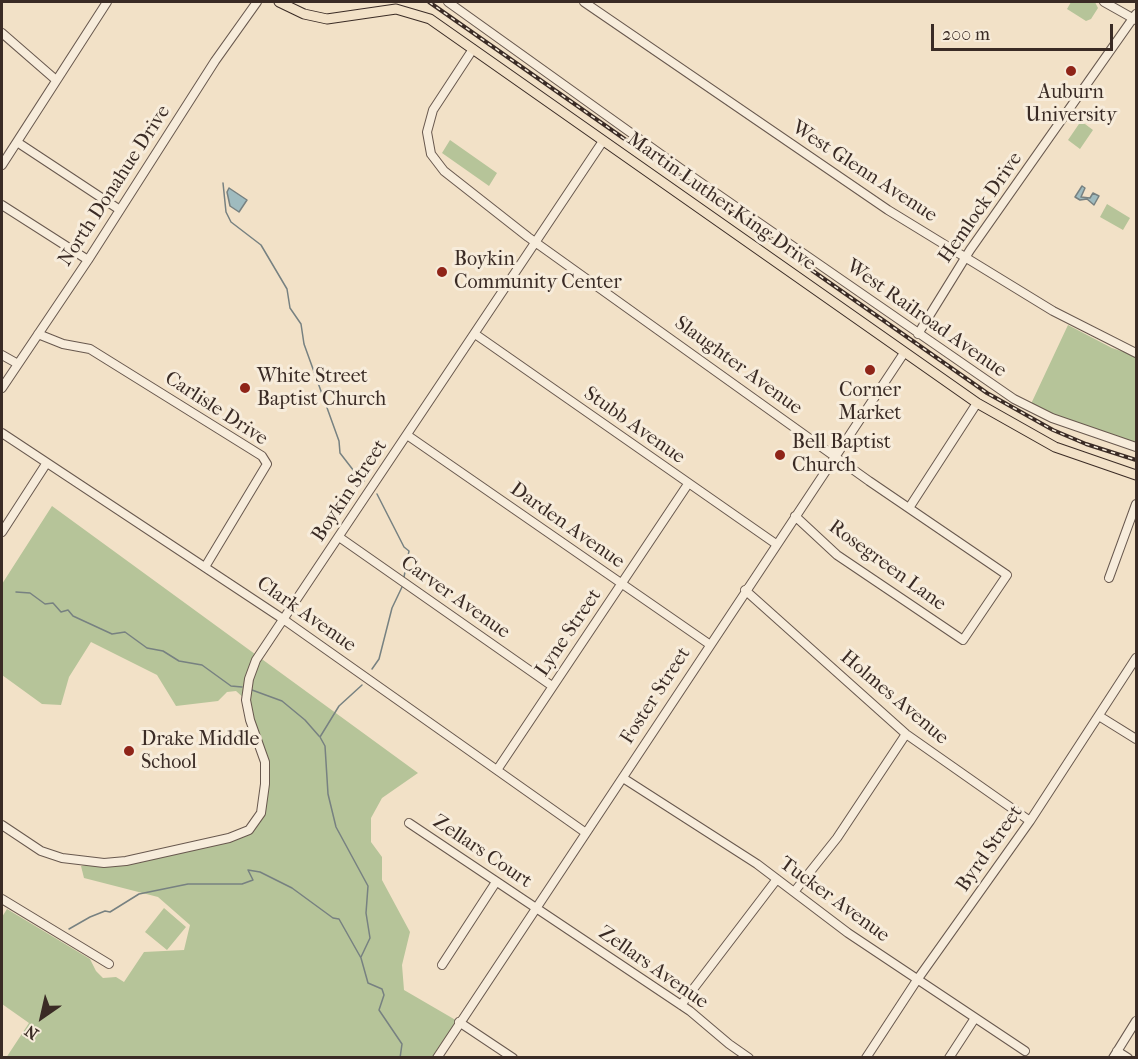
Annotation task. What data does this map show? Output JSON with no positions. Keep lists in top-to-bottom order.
{
  "streets": {
    "main road": ["Martin Luther King Drive"],
    "street": [
      "West Glenn Avenue",
      "North Donahue Drive",
      "Hemlock Drive",
      "West Railroad Avenue",
      "Slaughter Avenue",
      "Carlisle Drive",
      "Stubb Avenue",
      "Boykin Street",
      "Darden Avenue",
      "Rosegreen Lane",
      "Carver Avenue",
      "Clark Avenue",
      "Lyne Street",
      "Foster Street",
      "Holmes Avenue",
      "Byrd Street",
      "Zellars Court",
      "Tucker Avenue",
      "Zellars Avenue"
    ]
  },
  "crossings": [
    ["West Glenn Avenue", "Hemlock Drive"],
    ["North Donahue Drive", "Carlisle Drive"],
    ["Martin Luther King Drive", "Slaughter Avenue"],
    ["Martin Luther King Drive", "Boykin Street"],
    ["Martin Luther King Drive", "Foster Street"],
    ["Hemlock Drive", "West Railroad Avenue"],
    ["Slaughter Avenue", "Boykin Street"],
    ["Slaughter Avenue", "Rosegreen Lane"],
    ["Slaughter Avenue", "Foster Street"],
    ["Carlisle Drive", "Clark Avenue"],
    ["Stubb Avenue", "Boykin Street"],
    ["Stubb Avenue", "Lyne Street"],
    ["Stubb Avenue", "Foster Street"],
    ["Boykin Street", "Darden Avenue"],
    ["Boykin Street", "Carver Avenue"],
    ["Boykin Street", "Clark Avenue"],
    ["Darden Avenue", "Lyne Street"],
    ["Darden Avenue", "Foster Street"],
    ["Rosegreen Lane", "Foster Street"],
    ["Carver Avenue", "Lyne Street"],
    ["Clark Avenue", "Lyne Street"],
    ["Clark Avenue", "Foster Street"],
    ["Foster Street", "Holmes Avenue"],
    ["Foster Street", "Zellars Court"],
    ["Foster Street", "Tucker Avenue"],
    ["Foster Street", "Zellars Avenue"],
    ["Holmes Avenue", "Byrd Street"],
    ["Byrd Street", "Tucker Avenue"],
    ["Zellars Court", "Zellars Avenue"]
  ],
  "places": [
    "Auburn University",
    "Boykin Community Center",
    "Corner Market",
    "White Street Baptist Church",
    "Bell Baptist Church",
    "Drake Middle School"
  ],
  "scale_bar": "200 m",
  "north": "bottom left"
}
